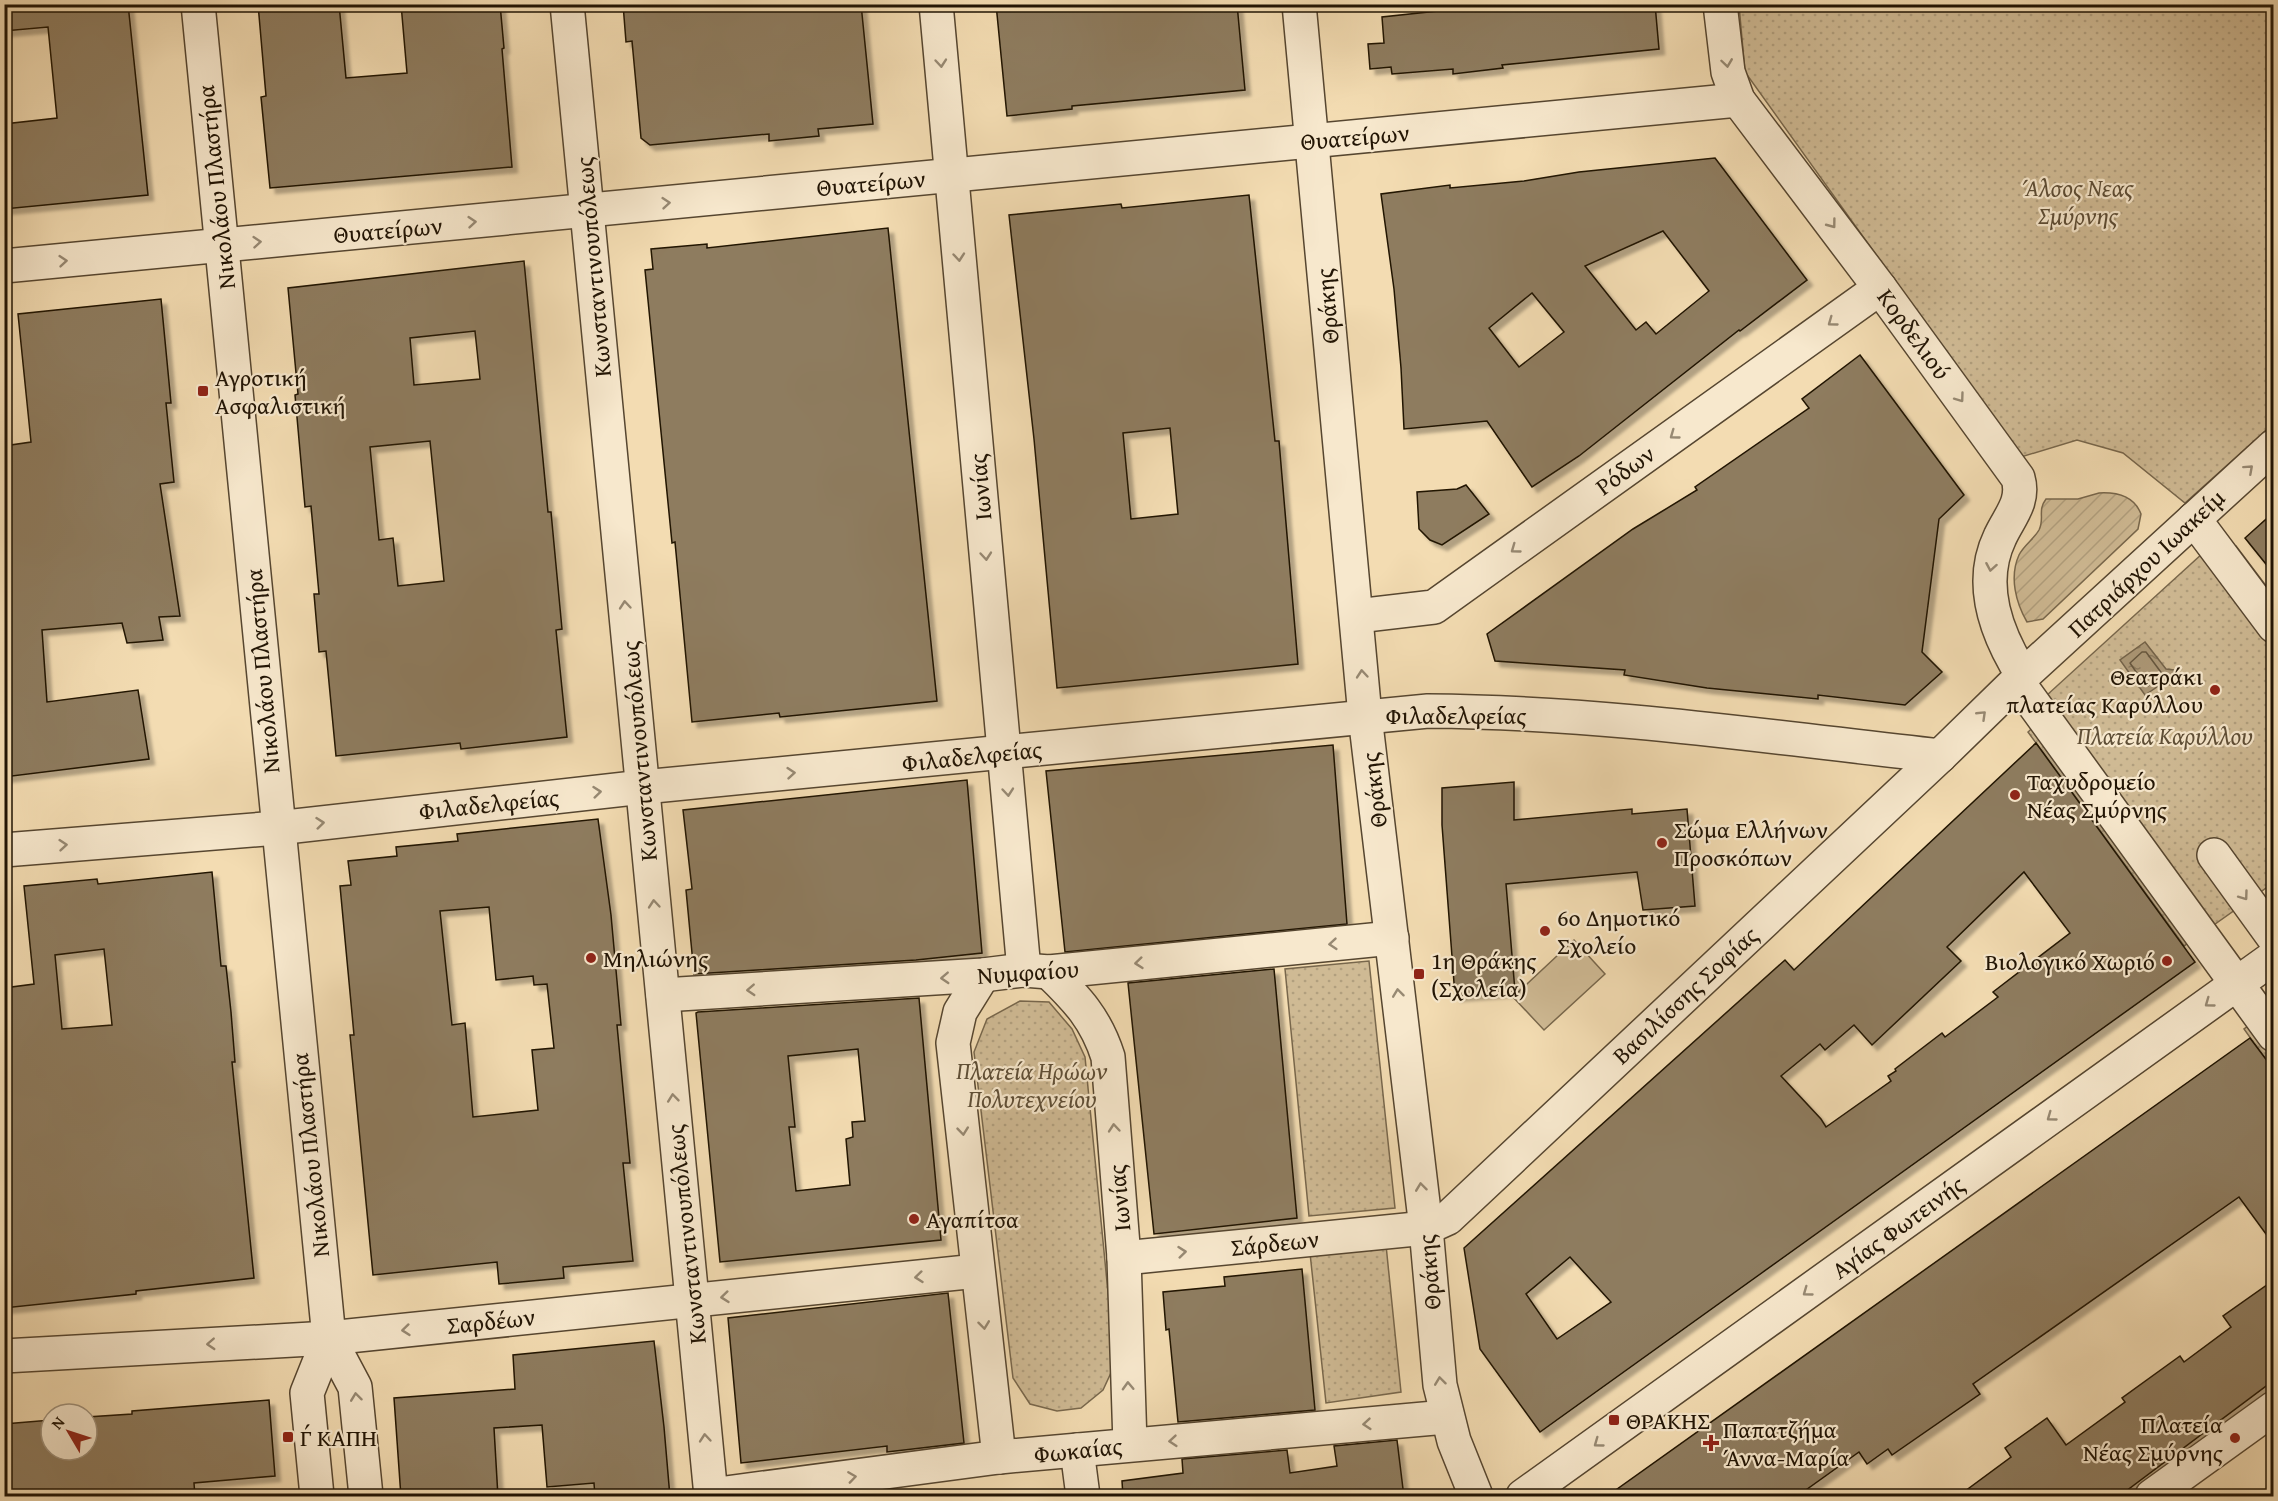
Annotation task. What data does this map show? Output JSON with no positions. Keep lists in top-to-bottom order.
{
  "streets": {
    "street": [
      "Θυατείρων",
      "Νικολάου Πλαστήρα",
      "Κωνσταντινουπόλεως",
      "Θράκης",
      "Κορδελιού",
      "Ρόδων",
      "Ιωνίας",
      "Πατριάρχου Ιωακείμ",
      "Φιλαδελφείας",
      "Νυμφαίου",
      "Βασιλίσσης Σοφίας",
      "Αγίας Φωτεινής",
      "Σάρδεων",
      "Σαρδέων",
      "Φωκαίας"
    ]
  },
  "crossings": [
    ["Θυατείρων", "Νικολάου Πλαστήρα"],
    ["Θυατείρων", "Κωνσταντινουπόλεως"],
    ["Θυατείρων", "Θράκης"],
    ["Θυατείρων", "Κορδελιού"],
    ["Θυατείρων", "Ιωνίας"],
    ["Νικολάου Πλαστήρα", "Φιλαδελφείας"],
    ["Νικολάου Πλαστήρα", "Σαρδέων"],
    ["Κωνσταντινουπόλεως", "Φιλαδελφείας"],
    ["Κωνσταντινουπόλεως", "Νυμφαίου"],
    ["Κωνσταντινουπόλεως", "Σαρδέων"],
    ["Κωνσταντινουπόλεως", "Φωκαίας"],
    ["Θράκης", "Ρόδων"],
    ["Θράκης", "Φιλαδελφείας"],
    ["Θράκης", "Νυμφαίου"],
    ["Θράκης", "Βασιλίσσης Σοφίας"],
    ["Θράκης", "Σάρδεων"],
    ["Θράκης", "Φωκαίας"],
    ["Κορδελιού", "Ρόδων"],
    ["Κορδελιού", "Πατριάρχου Ιωακείμ"],
    ["Ιωνίας", "Φιλαδελφείας"],
    ["Ιωνίας", "Νυμφαίου"],
    ["Ιωνίας", "Σάρδεων"],
    ["Ιωνίας", "Φωκαίας"],
    ["Πατριάρχου Ιωακείμ", "Φιλαδελφείας"],
    ["Πατριάρχου Ιωακείμ", "Βασιλίσσης Σοφίας"],
    ["Φιλαδελφείας", "Βασιλίσσης Σοφίας"],
    ["Βασιλίσσης Σοφίας", "Σάρδεων"]
  ],
  "one_way": [
    "Θυατείρων",
    "Θράκης",
    "Κορδελιού",
    "Ρόδων",
    "Πατριάρχου Ιωακείμ",
    "Φιλαδελφείας",
    "Νυμφαίου",
    "Αγίας Φωτεινής",
    "Σάρδεων",
    "Σαρδέων"
  ],
  "parks": ["Άλσος Νεας Σμύρνης", "Πλατεία Καρύλλου", "Πλατεία Ηρώων Πολυτεχνείου"],
  "places": {
    "transit": [
      "Αγροτική Ασφαλιστική",
      "1η Θράκης (Σχολεία)",
      "ΘΡΑΚΗΣ",
      "Γ΄ ΚΑΠΗ"
    ],
    "other": [
      "Θεατράκι πλατείας Καρύλλου",
      "Ταχυδρομείο Νέας Σμύρνης",
      "Σώμα Ελλήνων Προσκόπων",
      "6ο Δημοτικό Σχολείο",
      "Μηλιώνης",
      "Βιολογικό Χωριό",
      "Αγαπίτσα",
      "Πλατεία Νέας Σμύρνης"
    ],
    "health": ["Παπατζήμα Άννα-Μαρία"]
  },
  "north": "top left"
}
